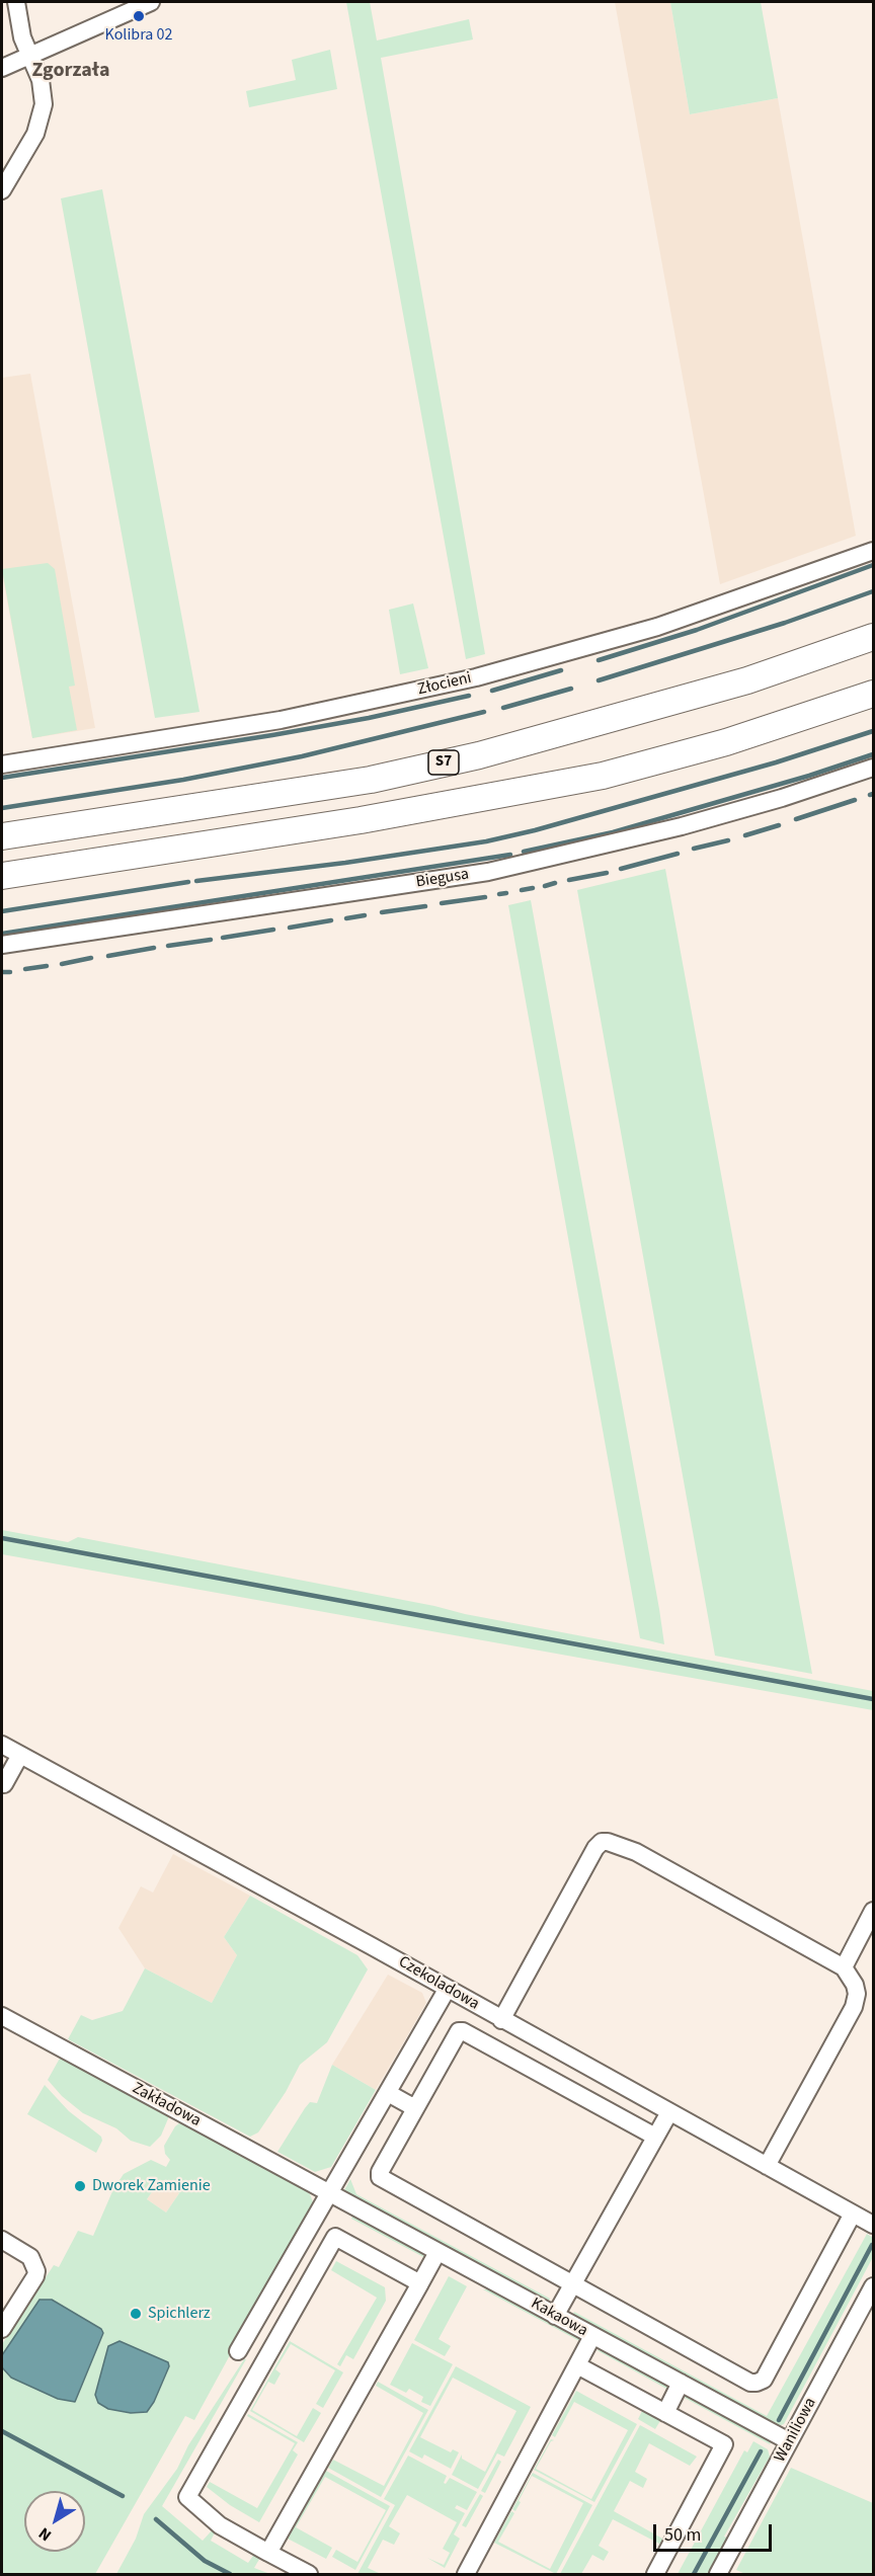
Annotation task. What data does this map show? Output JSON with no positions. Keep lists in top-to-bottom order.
{
  "streets": {
    "highway": ["S7"],
    "street": [
      "Złocieni",
      "Biegusa",
      "Czekoladowa",
      "Zakładowa",
      "Kakaowa",
      "Waniliowa"
    ]
  },
  "crossings": [
    ["Zakładowa", "Kakaowa"],
    ["Kakaowa", "Waniliowa"]
  ],
  "districts": ["Zgorzała"],
  "places": ["Kolibra 02", "Dworek Zamienie", "Spichlerz"],
  "scale_bar": "50 m",
  "north": "bottom left"
}
